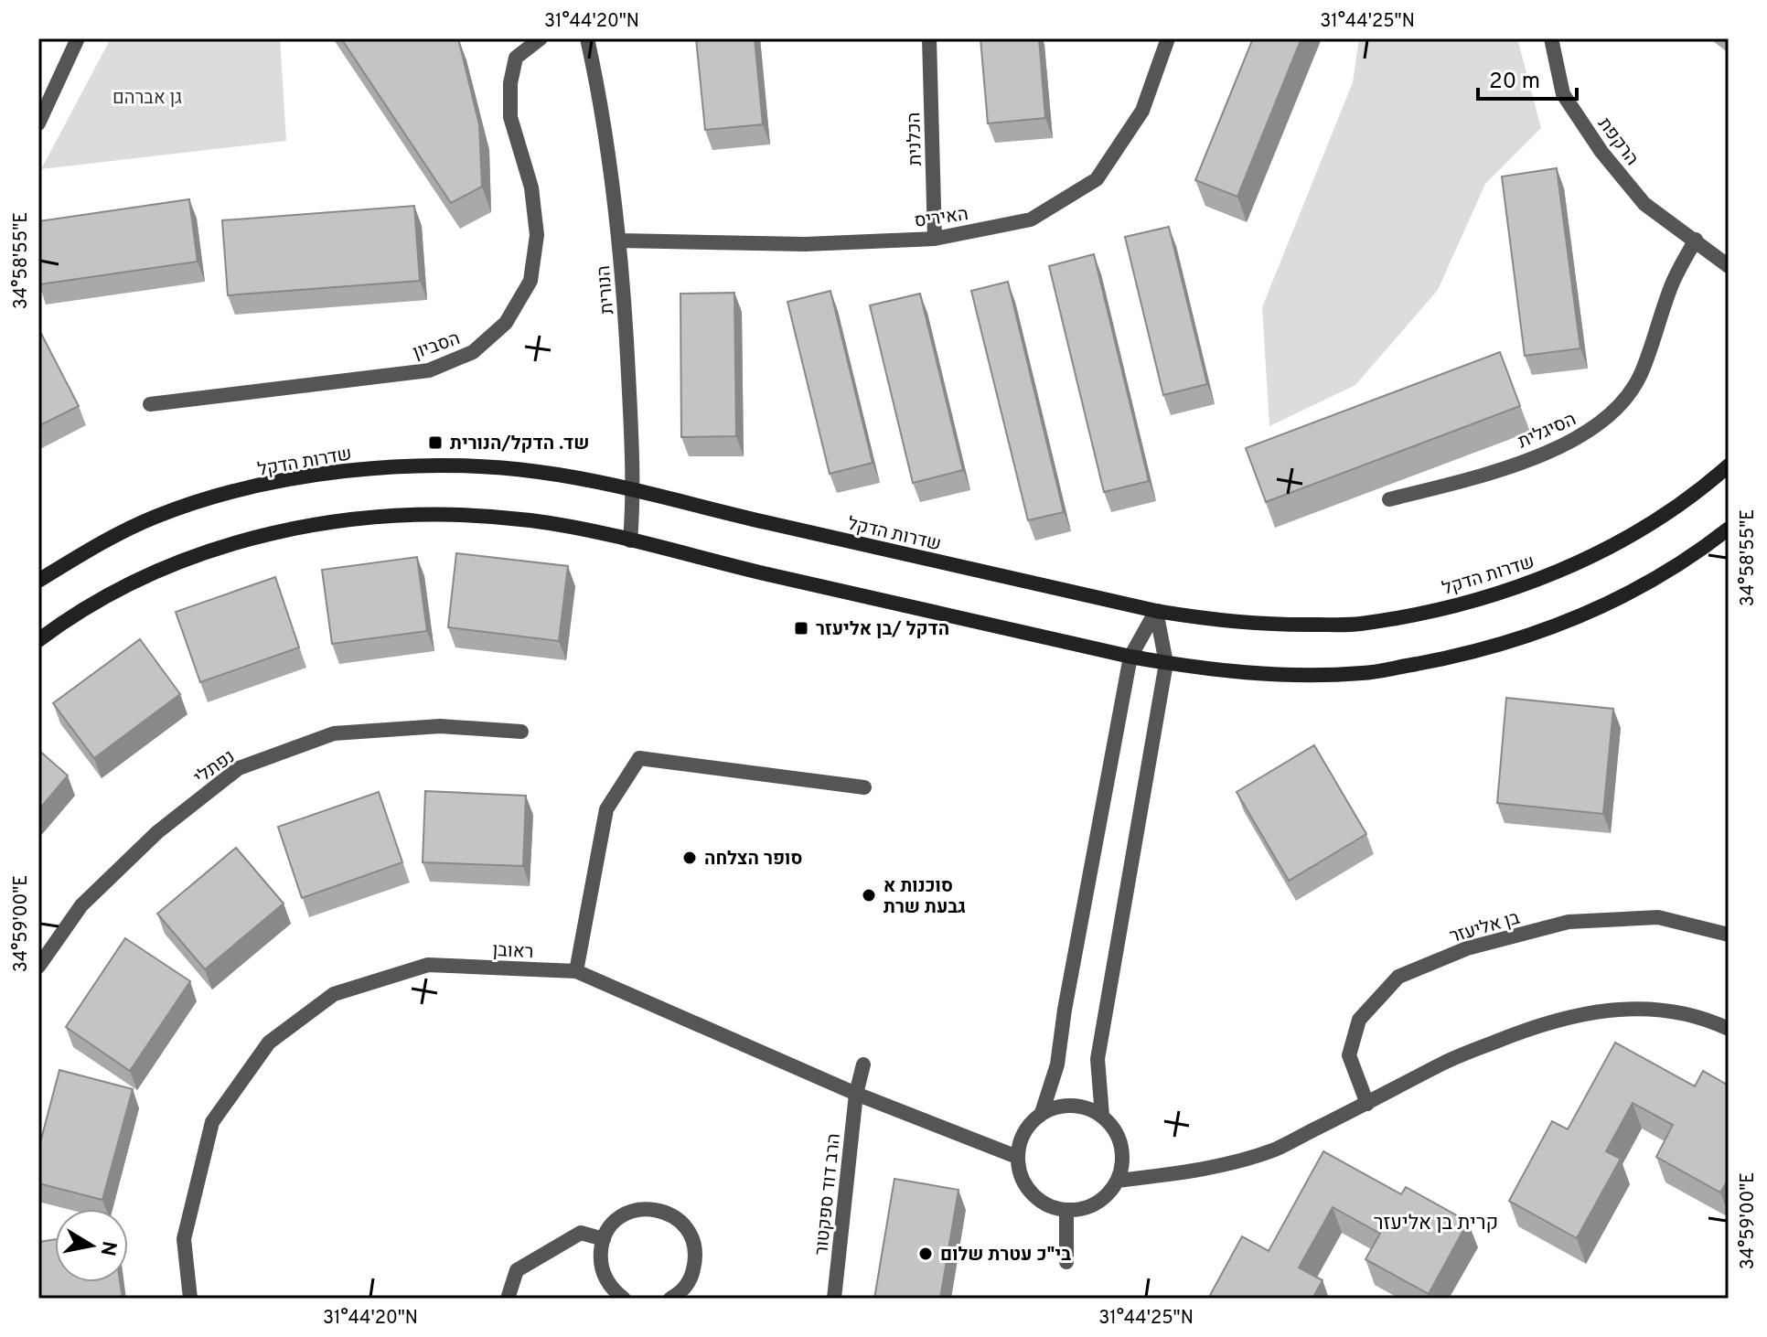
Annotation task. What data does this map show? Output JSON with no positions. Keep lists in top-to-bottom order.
{
  "streets": {
    "main road": ["שדרות הדקל"],
    "street": [
      "הכלנית",
      "הרקפת",
      "האיריס",
      "הנורית",
      "הסביון",
      "הסיגלית",
      "נפתלי",
      "בן אליעזר",
      "ראובן",
      "הרב דוד ספקטור"
    ]
  },
  "crossings": [
    ["הכלנית", "האיריס"],
    ["הרקפת", "הסיגלית"],
    ["האיריס", "הנורית"],
    ["הנורית", "שדרות הדקל"],
    ["ראובן", "הרב דוד ספקטור"]
  ],
  "districts": ["קרית בן אליעזר"],
  "parks": ["גן אברהם"],
  "places": {
    "transit": ["שד. הדקל/הנורית", "הדקל /בן אליעזר"],
    "other": ["סופר הצלחה", "סוכנות א גבעת שרת", "בי\"כ עטרת שלום"]
  },
  "scale_bar": "20 m",
  "north": "right",
  "coordinates": [
    "31°44'20\"N",
    "31°44'25\"N",
    "34°58'55\"E",
    "34°59'00\"E"
  ]
}
